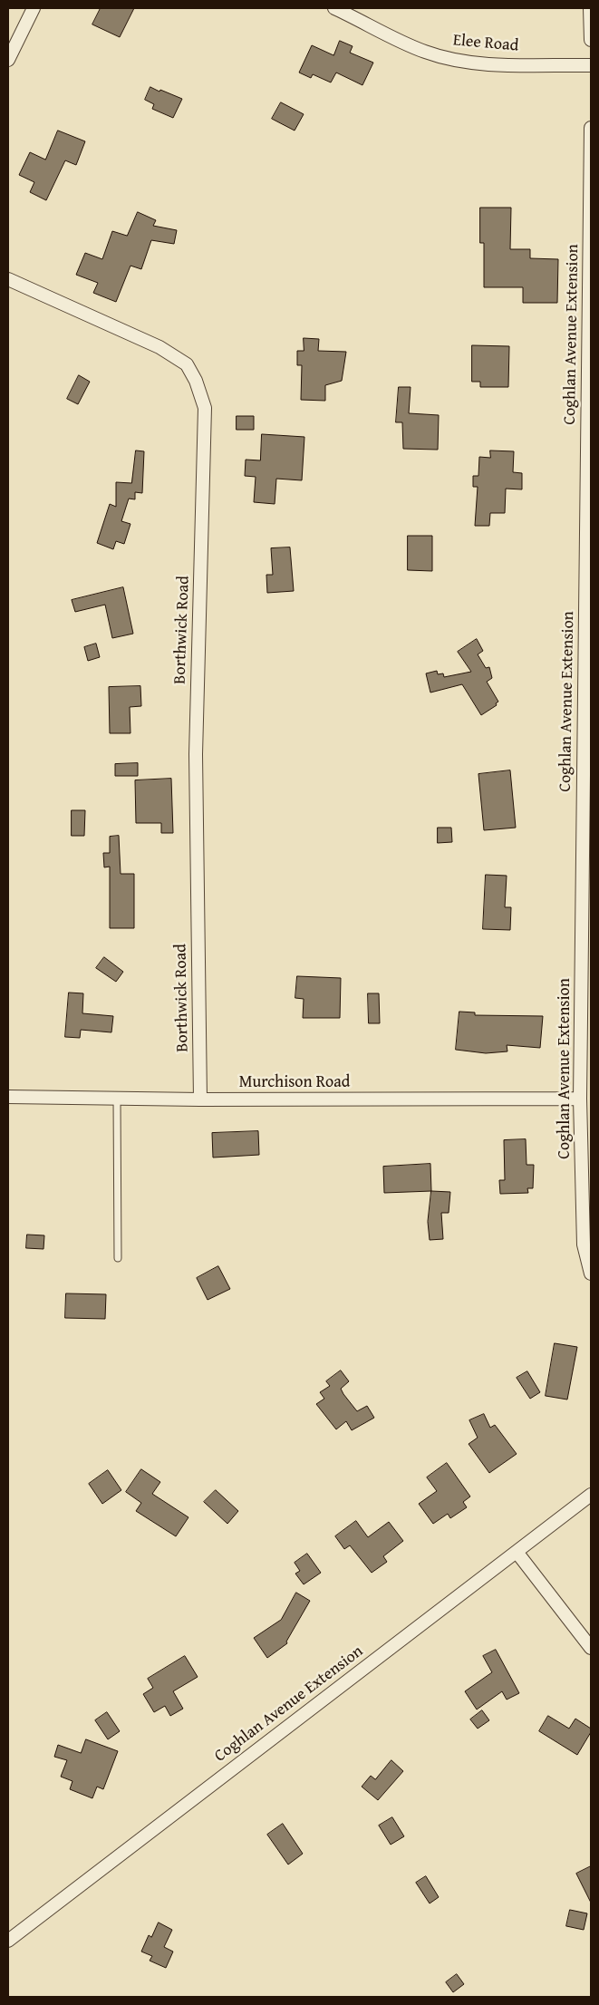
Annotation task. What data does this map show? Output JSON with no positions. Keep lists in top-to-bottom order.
{
  "streets": {
    "street": [
      "Elee Road",
      "Coghlan Avenue Extension",
      "Borthwick Road",
      "Murchison Road"
    ]
  },
  "crossings": [
    ["Coghlan Avenue Extension", "Murchison Road"],
    ["Borthwick Road", "Murchison Road"]
  ]
}
